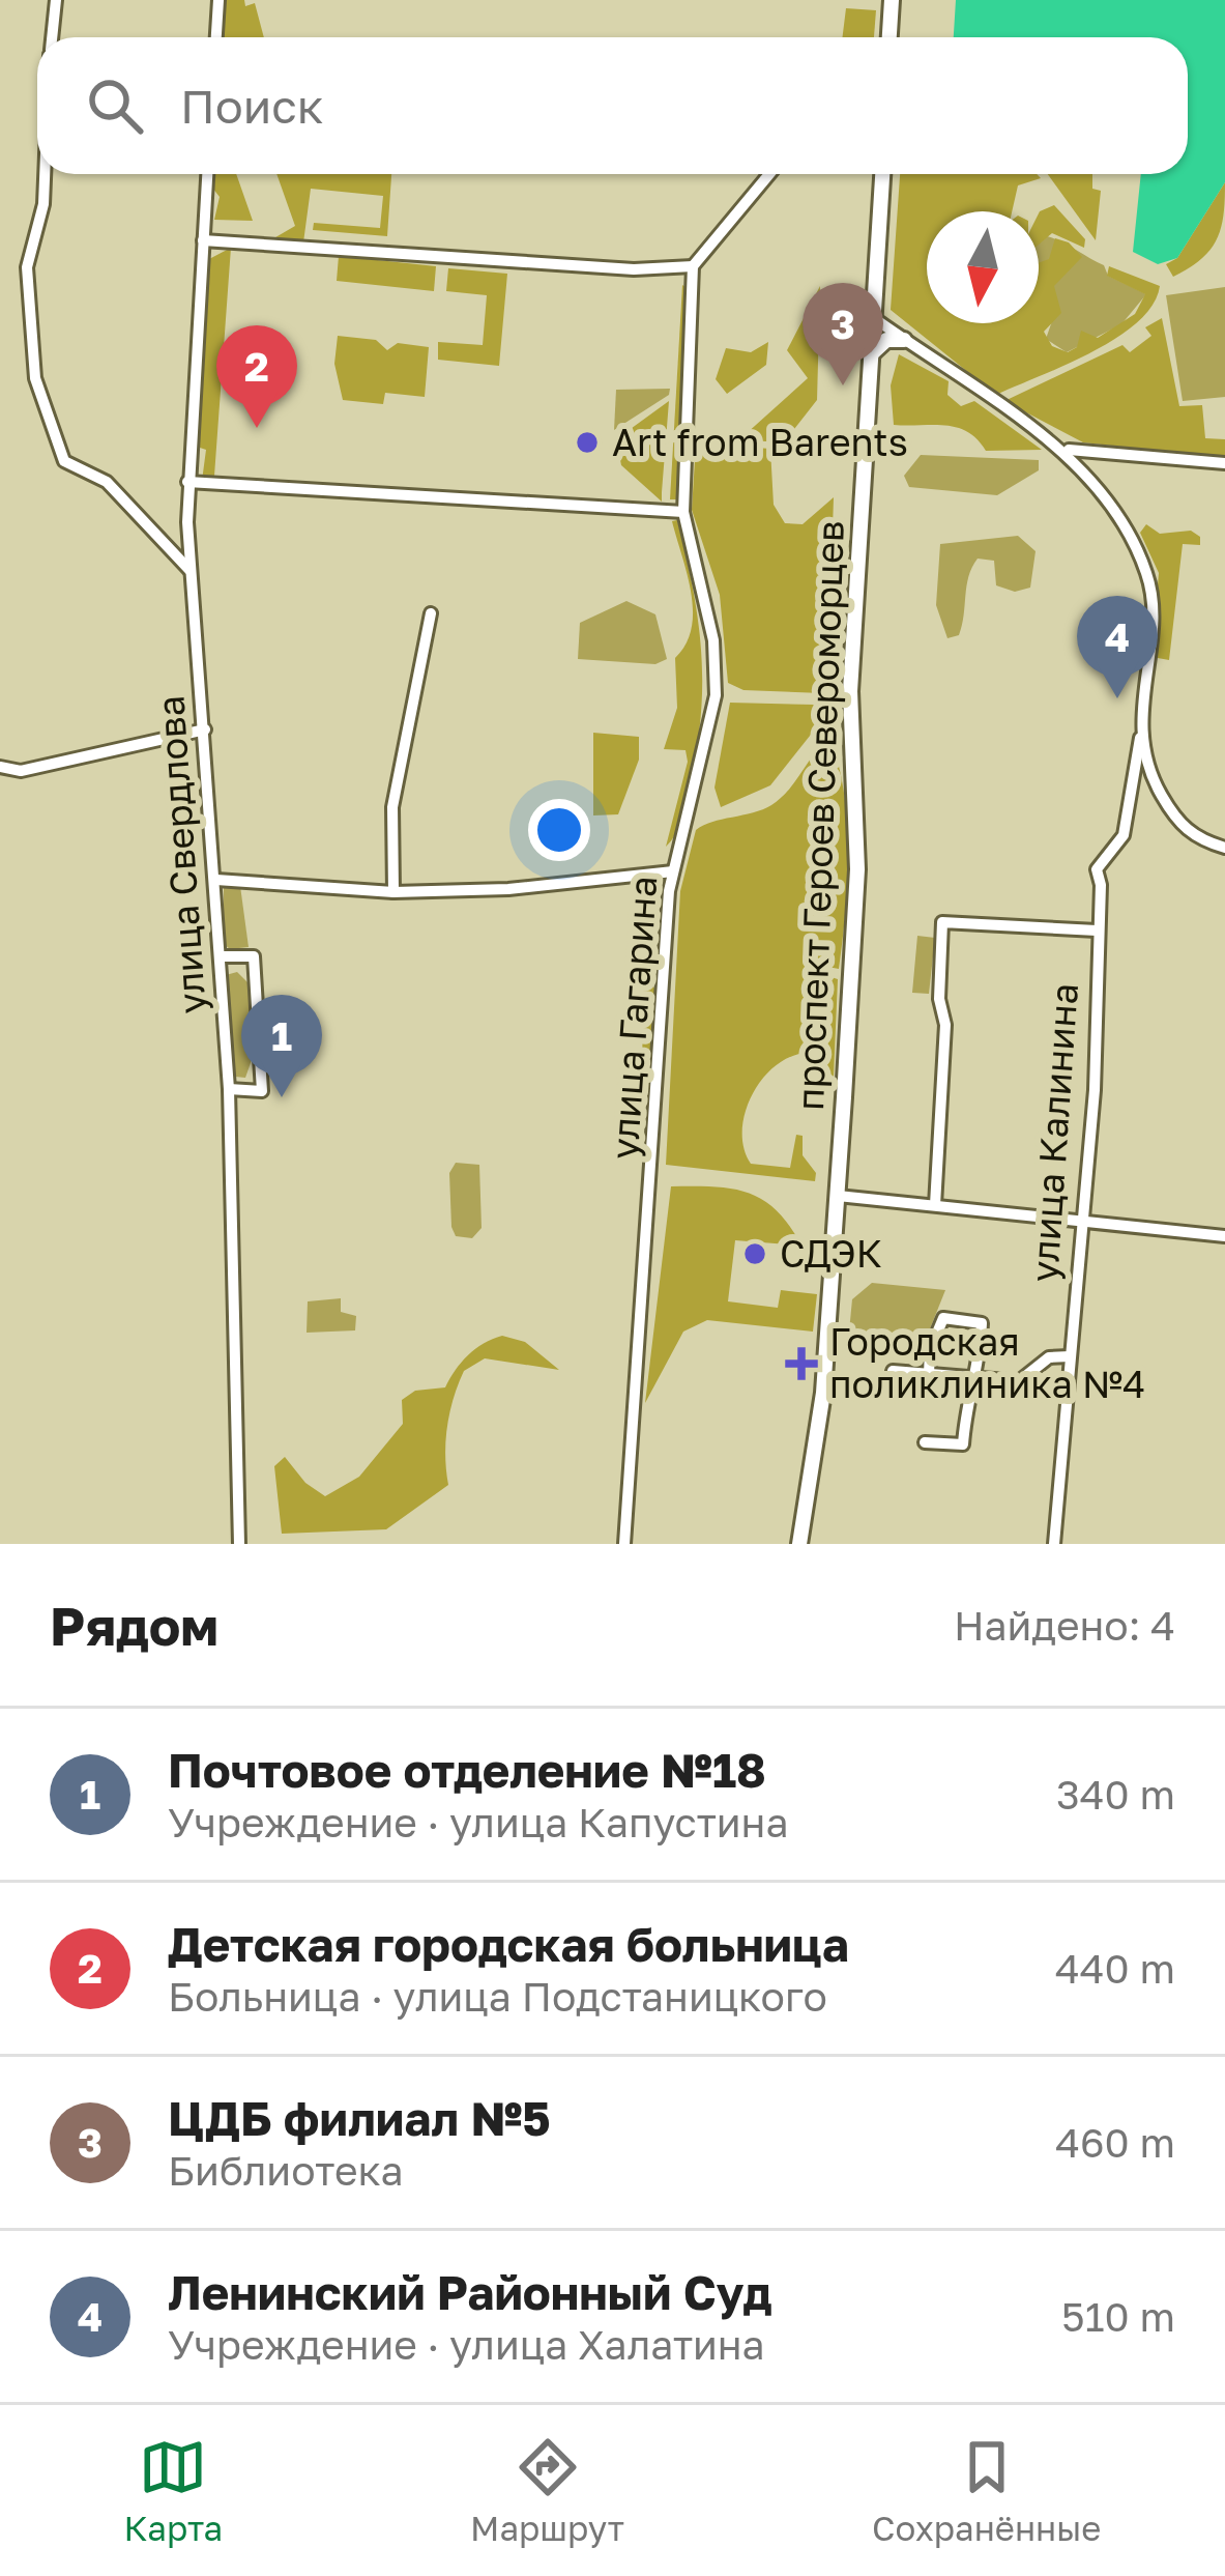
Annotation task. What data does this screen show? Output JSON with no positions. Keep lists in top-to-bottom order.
{
  "streets": {
    "main road": ["проспект Героев Североморцев"],
    "street": ["улица Свердлова", "улица Гагарина", "улица Калинина"]
  },
  "places": {
    "other": ["Art from Barents", "СДЭК"],
    "health": ["Городская поликлиника №4"]
  },
  "north": "bottom",
  "page": {
    "search": "Поиск",
    "pins": [
      "3",
      "2",
      "4",
      "1"
    ],
    "heading": ["Рядом", "Найдено: 4"],
    "list": [
      {
        "mark": "1",
        "name": "Почтовое отделение №18",
        "note": "Учреждение · улица Капустина",
        "value": "340 m"
      },
      {
        "mark": "2",
        "name": "Детская городская больница",
        "note": "Больница · улица Подстаницкого",
        "value": "440 m"
      },
      {
        "mark": "3",
        "name": "ЦДБ филиал №5",
        "note": "Библиотека",
        "value": "460 m"
      },
      {
        "mark": "4",
        "name": "Ленинский Районный Суд",
        "note": "Учреждение · улица Халатина",
        "value": "510 m"
      }
    ],
    "nav": ["Карта", "Маршрут", "Сохранённые"]
  }
}
